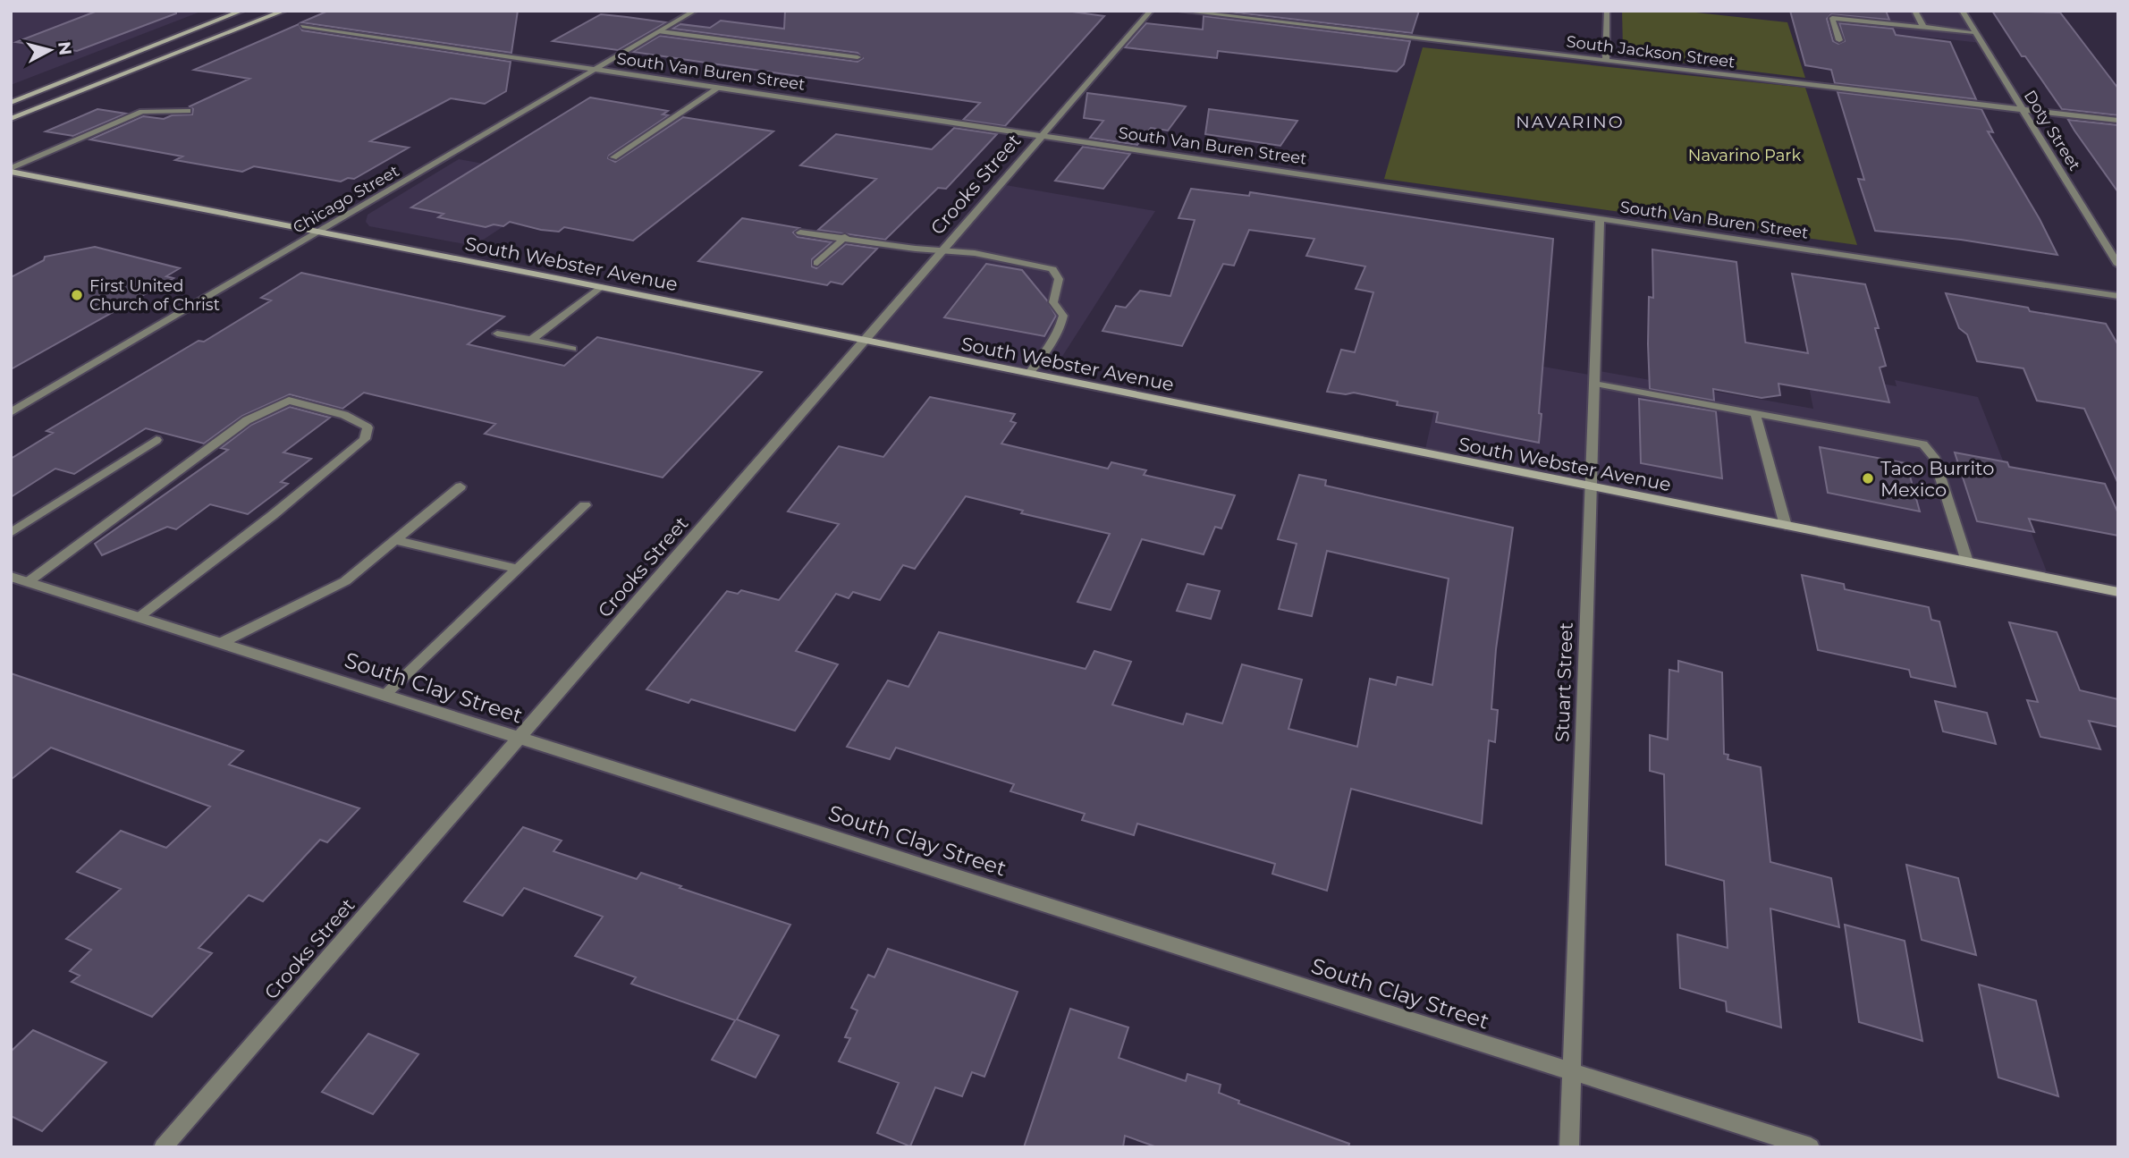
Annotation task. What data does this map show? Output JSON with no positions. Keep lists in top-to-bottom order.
{
  "streets": {
    "main road": ["South Webster Avenue"],
    "street": [
      "South Jackson Street",
      "South Van Buren Street",
      "Doty Street",
      "Crooks Street",
      "Chicago Street",
      "Stuart Street",
      "South Clay Street"
    ]
  },
  "crossings": [
    ["South Jackson Street", "Doty Street"],
    ["South Van Buren Street", "Crooks Street"],
    ["South Van Buren Street", "Chicago Street"],
    ["South Van Buren Street", "Stuart Street"],
    ["Crooks Street", "South Webster Avenue"],
    ["Crooks Street", "South Clay Street"],
    ["Chicago Street", "South Webster Avenue"],
    ["South Webster Avenue", "Stuart Street"],
    ["Stuart Street", "South Clay Street"]
  ],
  "districts": ["NAVARINO"],
  "parks": ["Navarino Park"],
  "places": ["First United Church of Christ", "Taco Burrito Mexico"],
  "north": "right"
}
